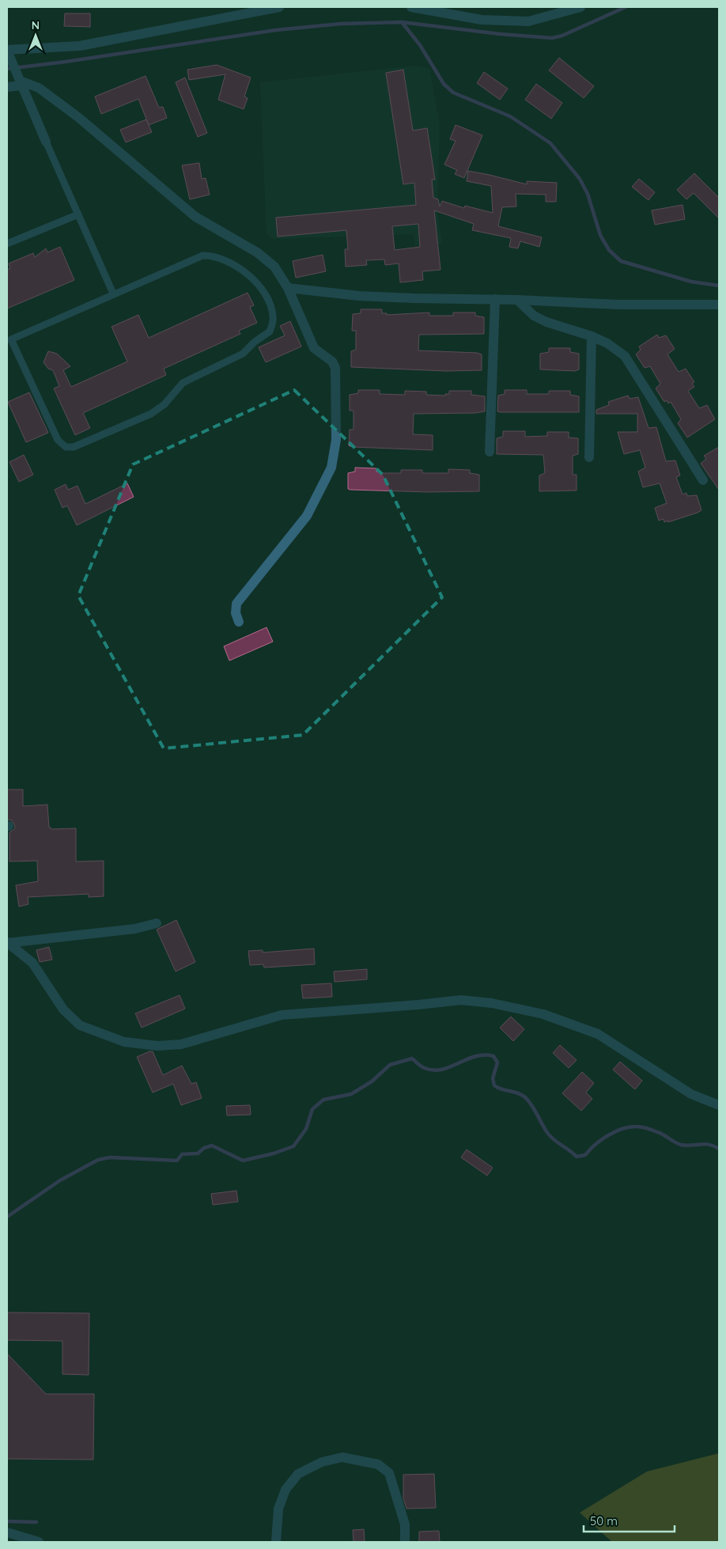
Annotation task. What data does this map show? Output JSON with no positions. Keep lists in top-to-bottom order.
{
  "scale_bar": "50 m",
  "north": "top"
}
